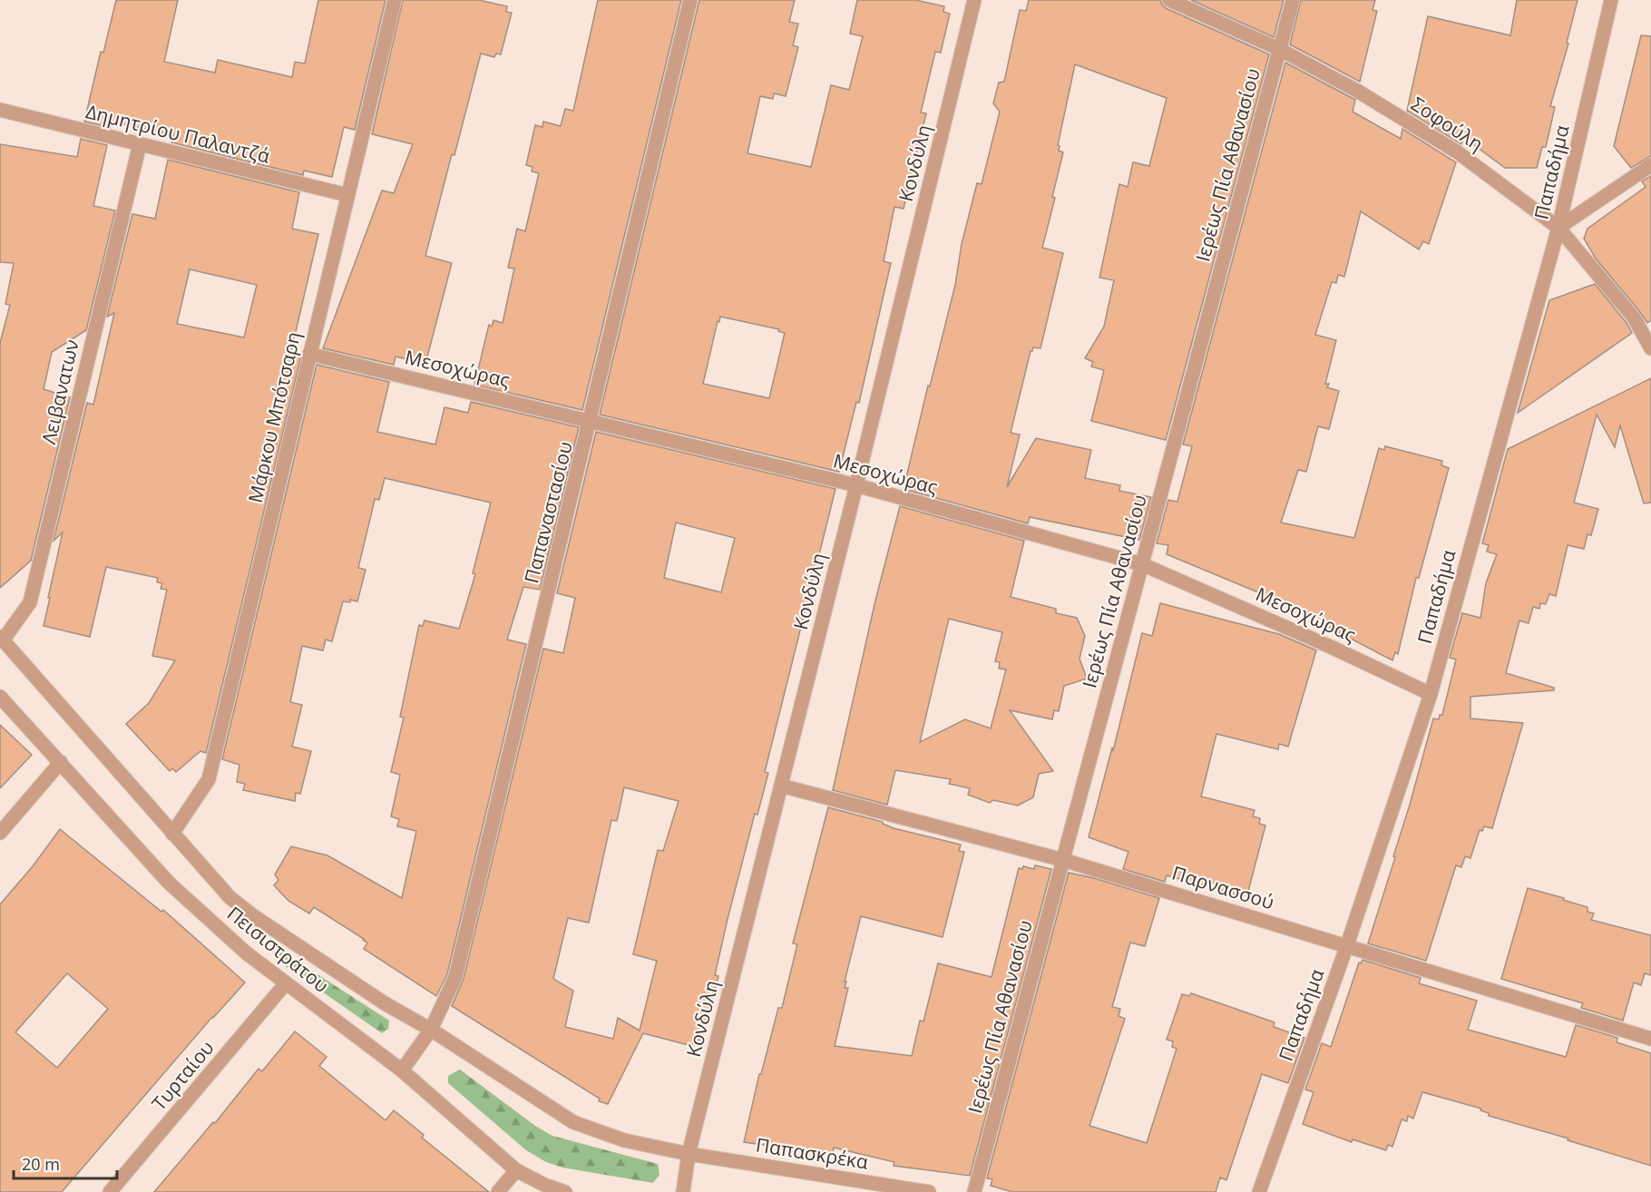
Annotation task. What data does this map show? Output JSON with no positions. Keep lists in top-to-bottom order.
{
  "streets": {
    "street": [
      "Σοφούλη",
      "Δημητρίου Παλαντζά",
      "Κονδύλη",
      "Ιερέως Πία Αθανασίου",
      "Παπαδήμα",
      "Μεσοχώρας",
      "Λειβανατων",
      "Μάρκου Μπότσαρη",
      "Παπαναστασίου",
      "Παρνασσού",
      "Πεισιστράτου",
      "Τυρταίου",
      "Παπασκρέκα"
    ]
  },
  "crossings": [
    ["Σοφούλη", "Ιερέως Πία Αθανασίου"],
    ["Σοφούλη", "Παπαδήμα"],
    ["Δημητρίου Παλαντζά", "Λειβανατων"],
    ["Δημητρίου Παλαντζά", "Μάρκου Μπότσαρη"],
    ["Κονδύλη", "Μεσοχώρας"],
    ["Κονδύλη", "Παρνασσού"],
    ["Κονδύλη", "Παπασκρέκα"],
    ["Ιερέως Πία Αθανασίου", "Μεσοχώρας"],
    ["Ιερέως Πία Αθανασίου", "Παρνασσού"],
    ["Παπαδήμα", "Μεσοχώρας"],
    ["Παπαδήμα", "Παρνασσού"],
    ["Μεσοχώρας", "Μάρκου Μπότσαρη"],
    ["Μεσοχώρας", "Παπαναστασίου"],
    ["Λειβανατων", "Παπασκρέκα"],
    ["Μάρκου Μπότσαρη", "Παπασκρέκα"],
    ["Παπαναστασίου", "Πεισιστράτου"],
    ["Παπαναστασίου", "Παπασκρέκα"],
    ["Πεισιστράτου", "Τυρταίου"]
  ],
  "scale_bar": "20 m"
}
